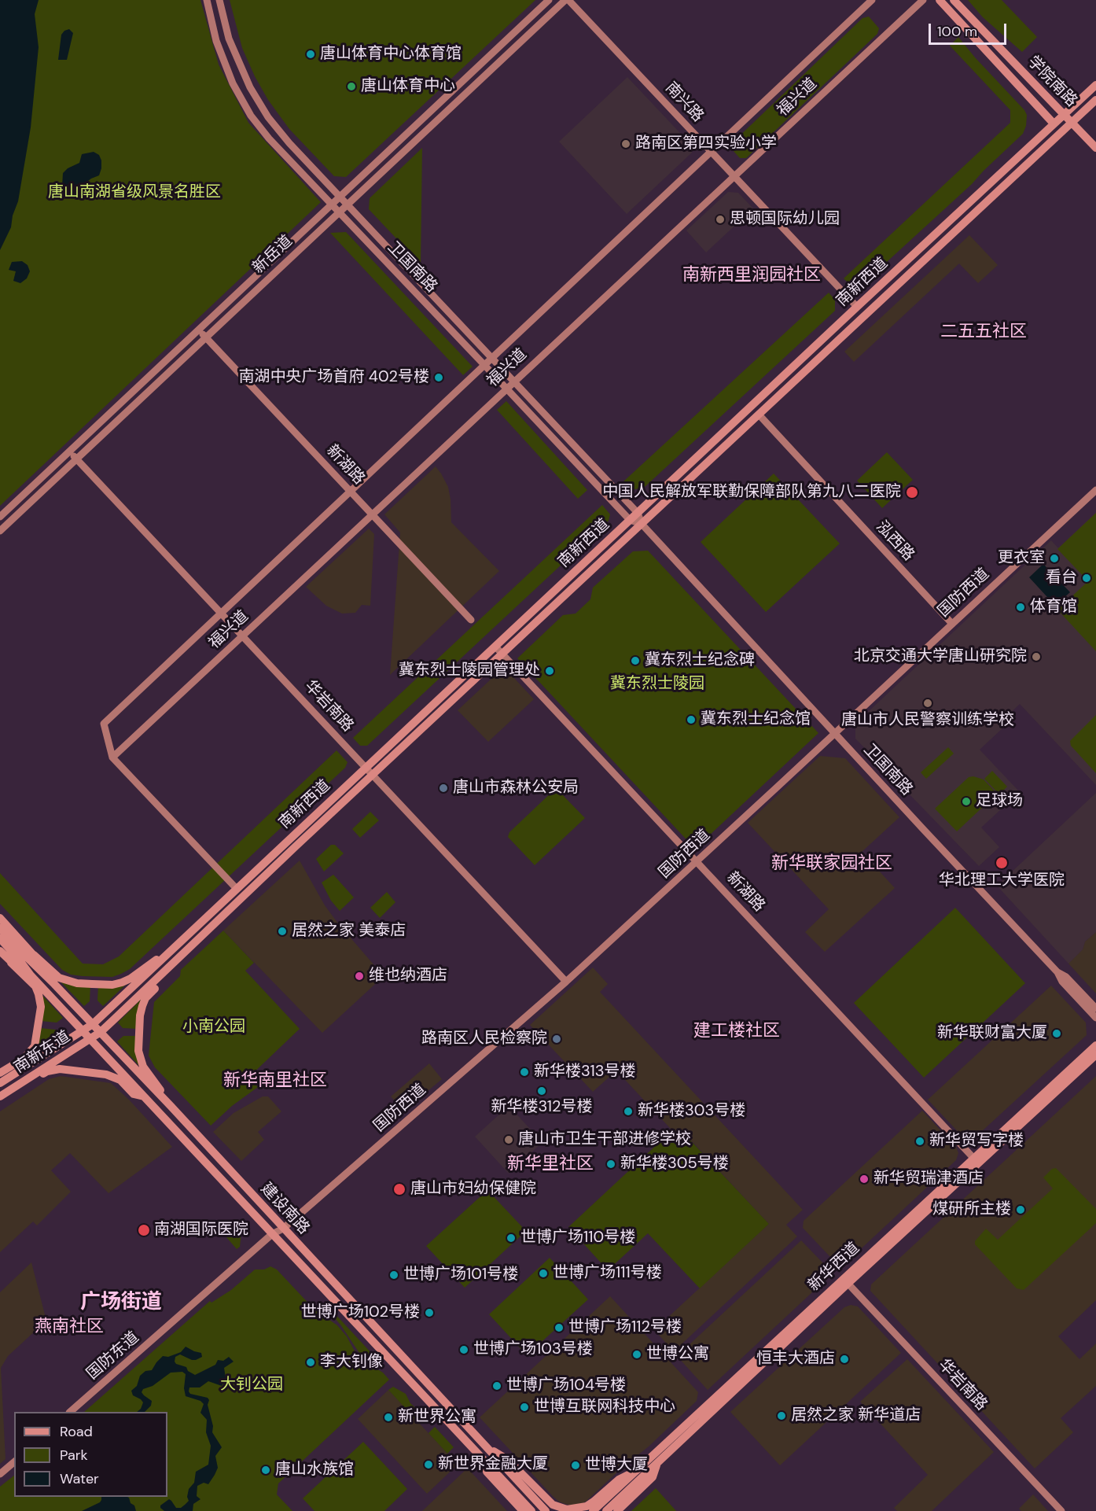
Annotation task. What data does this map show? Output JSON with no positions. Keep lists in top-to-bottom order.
{
  "streets": {
    "main road": [
      "学院南路",
      "南新西道",
      "南新东道",
      "建设南路",
      "新华西道"
    ],
    "street": [
      "福兴道",
      "南兴路",
      "新岳道",
      "卫国南路",
      "新湖路",
      "泓西路",
      "国防西道",
      "华岩南路",
      "国防东道"
    ]
  },
  "crossings": [
    ["学院南路", "南新西道"],
    ["福兴道", "南兴路"],
    ["福兴道", "卫国南路"],
    ["福兴道", "南新西道"],
    ["福兴道", "新湖路"],
    ["福兴道", "华岩南路"],
    ["南兴路", "新岳道"],
    ["南兴路", "南新西道"],
    ["新岳道", "卫国南路"],
    ["新岳道", "新湖路"],
    ["新岳道", "华岩南路"],
    ["卫国南路", "南新西道"],
    ["卫国南路", "国防西道"],
    ["南新西道", "新湖路"],
    ["南新西道", "泓西路"],
    ["南新西道", "华岩南路"],
    ["南新西道", "南新东道"],
    ["南新西道", "建设南路"],
    ["新湖路", "国防西道"],
    ["新湖路", "新华西道"],
    ["泓西路", "国防西道"],
    ["国防西道", "华岩南路"],
    ["国防西道", "建设南路"],
    ["国防西道", "国防东道"],
    ["华岩南路", "新华西道"],
    ["南新东道", "建设南路"],
    ["建设南路", "国防东道"]
  ],
  "districts": [
    "南新西里润园社区",
    "二五五社区",
    "新华联家园社区",
    "建工楼社区",
    "新华南里社区",
    "新华里社区",
    "广场街道",
    "燕南社区"
  ],
  "parks": [
    "唐山南湖省级风景名胜区",
    "冀东烈士陵园",
    "小南公园",
    "大钊公园"
  ],
  "places": [
    "唐山体育中心体育馆",
    "唐山体育中心",
    "路南区第四实验小学",
    "思顿国际幼儿园",
    "南湖中央广场首府 402号楼",
    "中国人民解放军联勤保障部队第九八二医院",
    "更衣室",
    "看台",
    "体育馆",
    "北京交通大学唐山研究院",
    "冀东烈士纪念碑",
    "冀东烈士陵园管理处",
    "唐山市人民警察训练学校",
    "冀东烈士纪念馆",
    "唐山市森林公安局",
    "足球场",
    "华北理工大学医院",
    "居然之家 美泰店",
    "维也纳酒店",
    "新华联财富大厦",
    "路南区人民检察院",
    "新华楼313号楼",
    "新华楼312号楼",
    "新华楼303号楼",
    "唐山市卫生干部进修学校",
    "新华贸写字楼",
    "新华楼305号楼",
    "新华贸瑞津酒店",
    "唐山市妇幼保健院",
    "煤研所主楼",
    "南湖国际医院",
    "世博广场110号楼",
    "世博广场111号楼",
    "世博广场101号楼",
    "世博广场102号楼",
    "世博广场112号楼",
    "世博广场103号楼",
    "世博公寓",
    "恒丰大酒店",
    "李大钊像",
    "世博广场104号楼",
    "世博互联网科技中心",
    "居然之家 新华道店",
    "新世界公寓",
    "新世界金融大厦",
    "世博大厦",
    "唐山水族馆"
  ],
  "legend": ["Road", "Park", "Water"],
  "scale_bar": "100 m"
}
